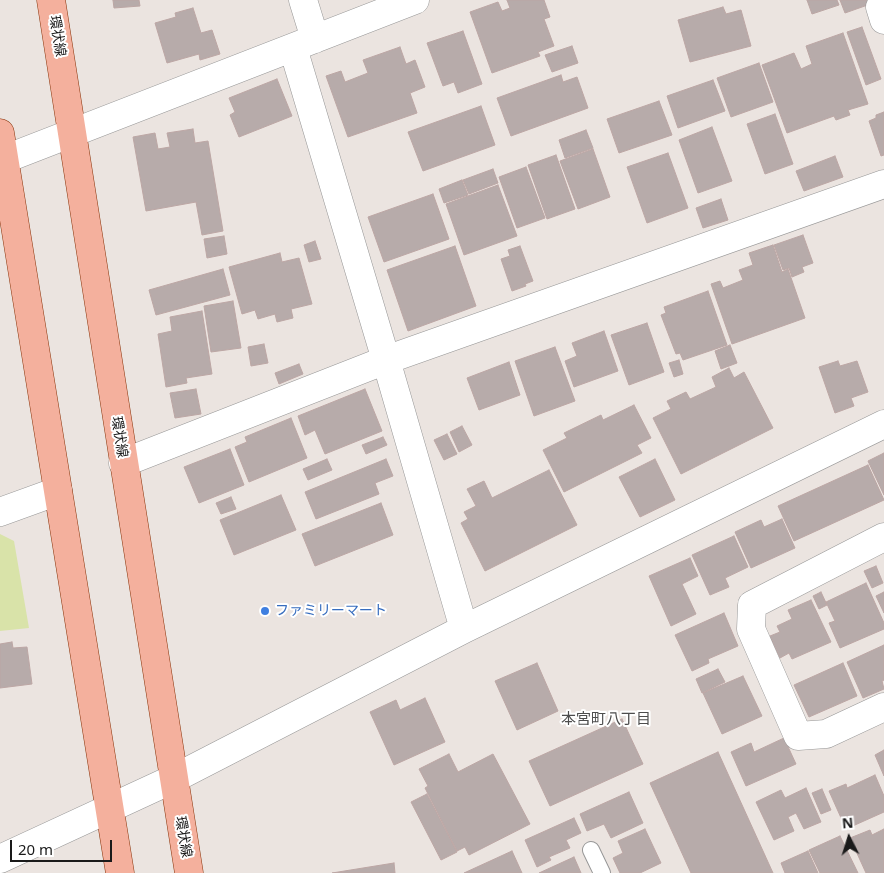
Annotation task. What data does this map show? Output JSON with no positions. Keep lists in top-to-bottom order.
{
  "streets": {
    "main road": ["環状線"]
  },
  "districts": ["本宮町八丁目"],
  "places": ["ファミリーマート"],
  "scale_bar": "20 m",
  "north": "top"
}
